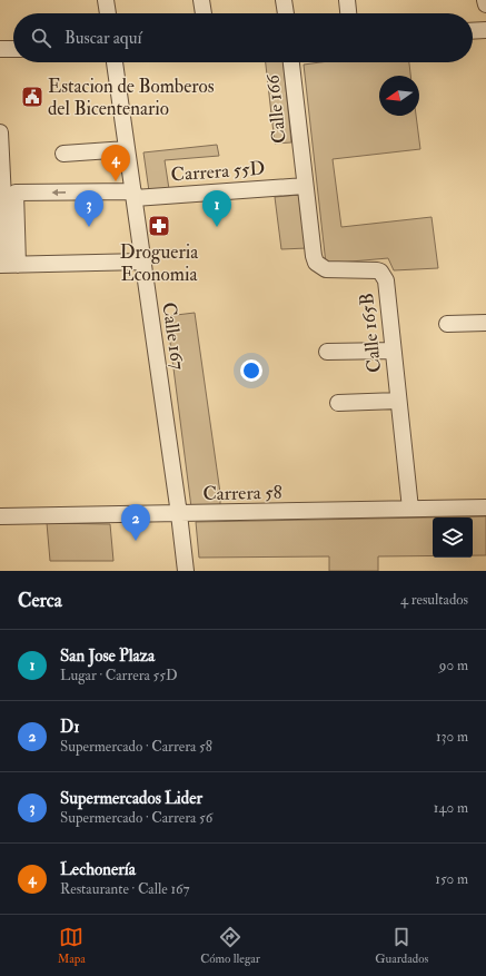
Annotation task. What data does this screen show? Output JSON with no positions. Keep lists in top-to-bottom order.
{
  "streets": {
    "street": [
      "Calle 166",
      "Carrera 55D",
      "Calle 165B",
      "Calle 167",
      "Carrera 58"
    ]
  },
  "crossings": [
    ["Calle 166", "Carrera 55D"],
    ["Calle 166", "Calle 165B"],
    ["Carrera 55D", "Calle 165B"],
    ["Carrera 55D", "Calle 167"],
    ["Calle 165B", "Carrera 58"],
    ["Calle 167", "Carrera 58"]
  ],
  "places": {
    "public building": ["Estacion de Bomberos del Bicentenario"],
    "pharmacy": ["Drogueria Economia"]
  },
  "north": "left",
  "page": {
    "search": "Buscar aquí",
    "pins": [
      "4",
      "1",
      "3",
      "2"
    ],
    "heading": ["Cerca", "4 resultados"],
    "list": [
      {
        "mark": "1",
        "name": "San Jose Plaza",
        "note": "Lugar · Carrera 55D",
        "value": "90 m"
      },
      {
        "mark": "2",
        "name": "D1",
        "note": "Supermercado · Carrera 58",
        "value": "130 m"
      },
      {
        "mark": "3",
        "name": "Supermercados Lider",
        "note": "Supermercado · Carrera 56",
        "value": "140 m"
      },
      {
        "mark": "4",
        "name": "Lechonería",
        "note": "Restaurante · Calle 167",
        "value": "150 m"
      }
    ],
    "nav": ["Mapa", "Cómo llegar", "Guardados"]
  }
}
